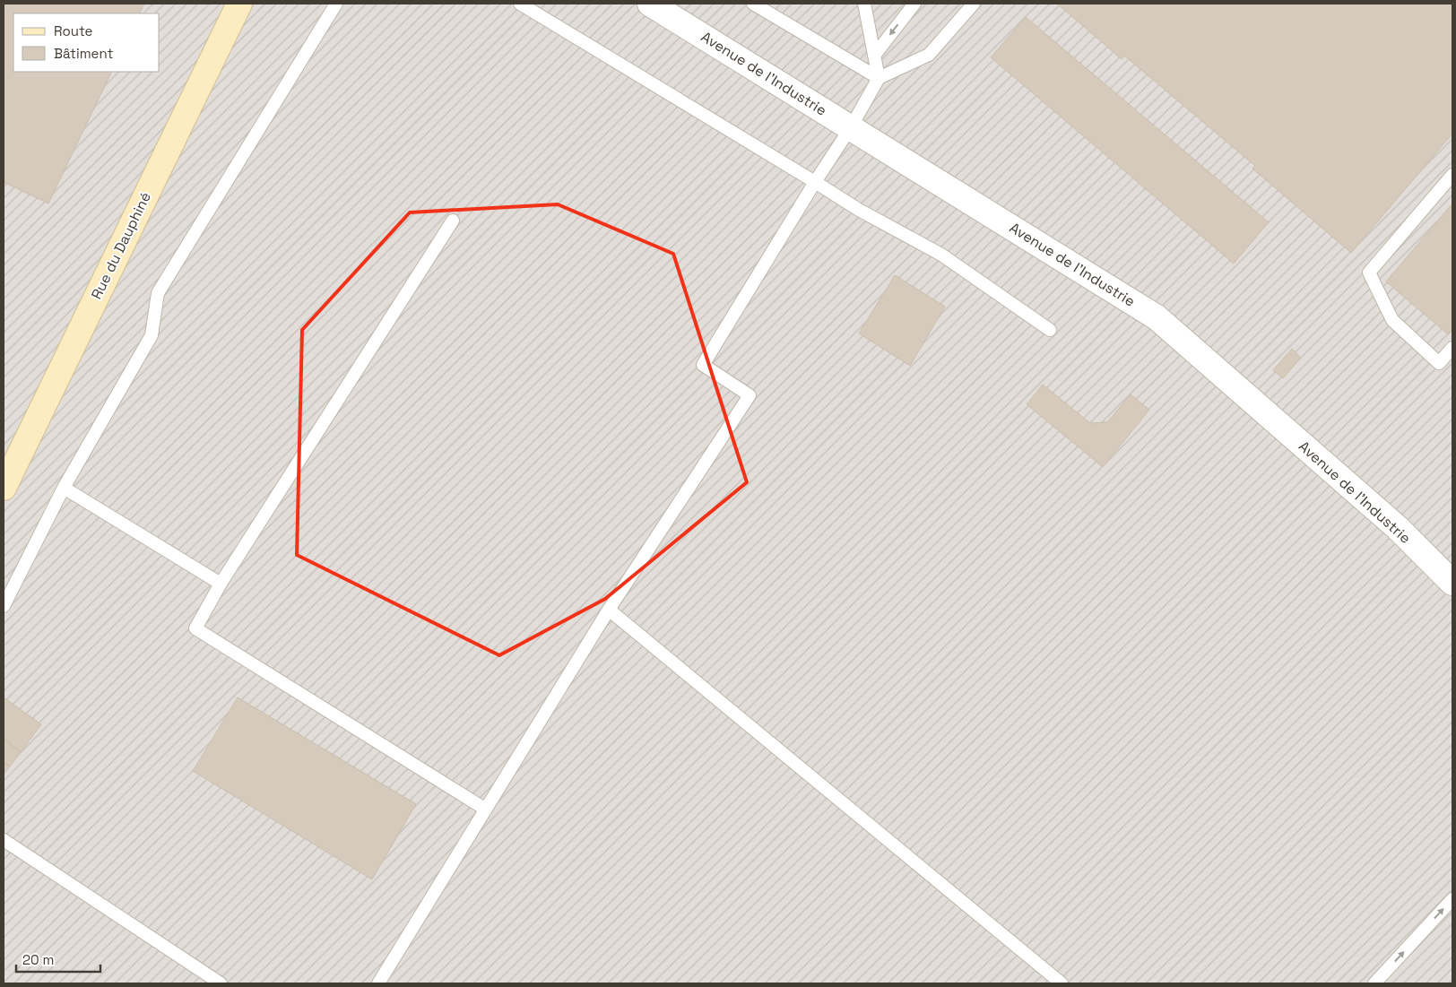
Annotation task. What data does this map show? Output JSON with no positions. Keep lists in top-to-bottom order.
{
  "streets": {
    "main road": ["Rue du Dauphiné"],
    "street": ["Avenue de l'Industrie"]
  },
  "legend": ["Route", "Bâtiment"],
  "scale_bar": "20 m"
}
